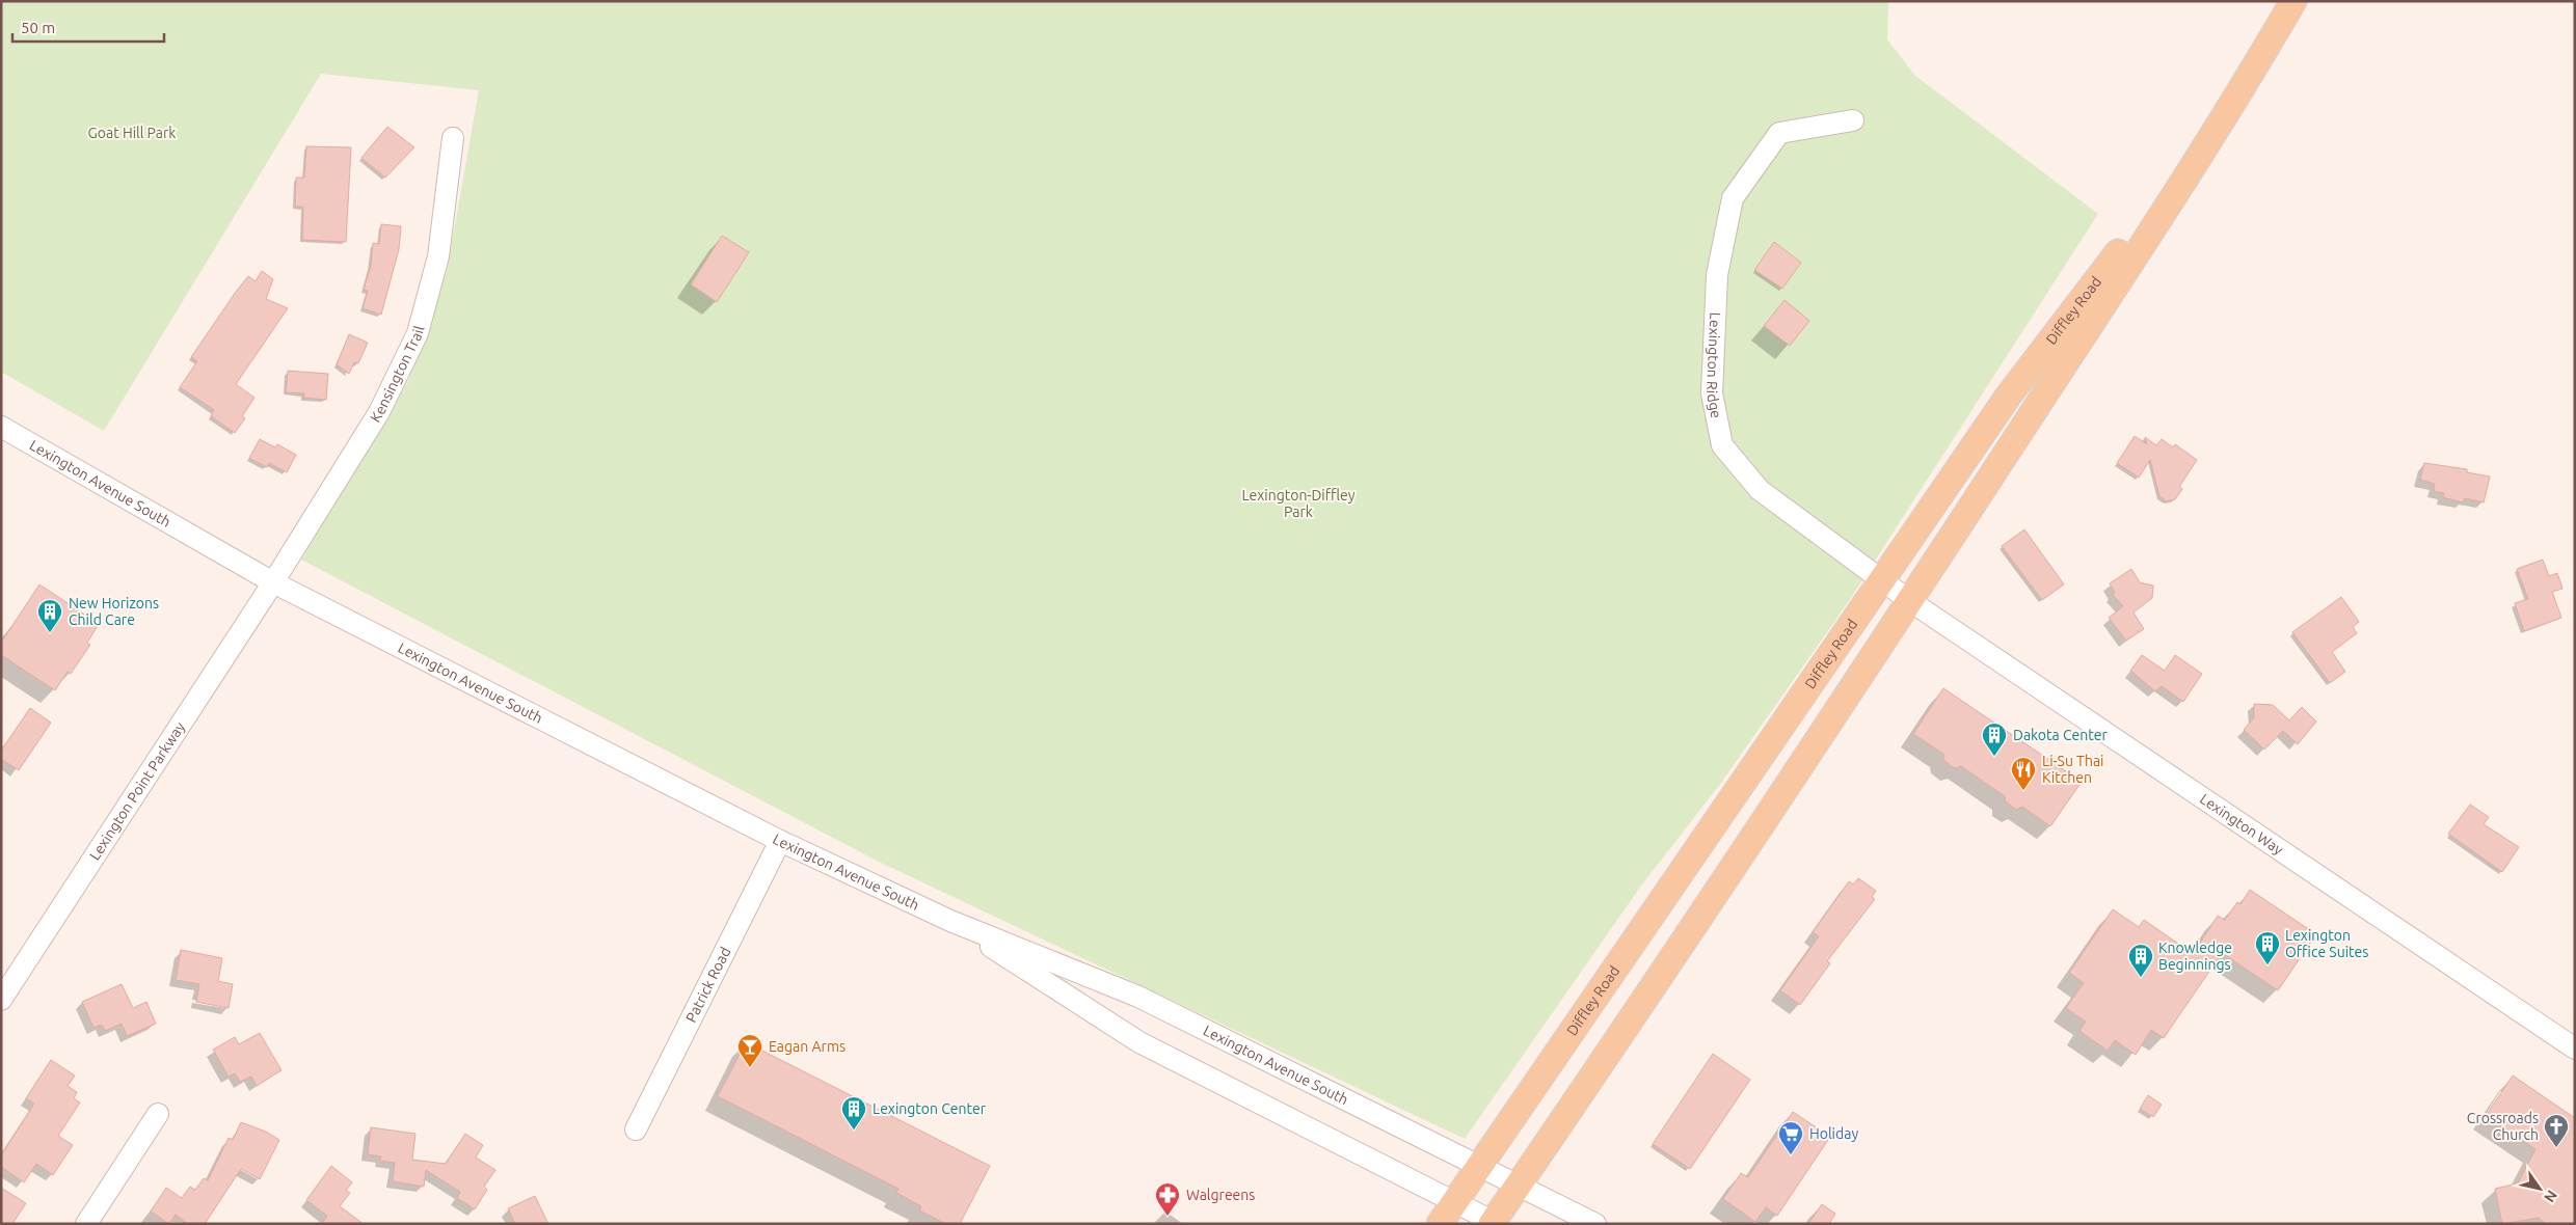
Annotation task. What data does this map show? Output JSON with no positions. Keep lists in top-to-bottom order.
{
  "streets": {
    "main road": ["Diffley Road"],
    "street": [
      "Lexington Ridge",
      "Kensington Trail",
      "Lexington Avenue South",
      "Lexington Point Parkway",
      "Lexington Way",
      "Patrick Road"
    ]
  },
  "crossings": [
    ["Diffley Road", "Lexington Ridge"],
    ["Diffley Road", "Lexington Avenue South"],
    ["Diffley Road", "Lexington Way"],
    ["Lexington Ridge", "Lexington Way"],
    ["Kensington Trail", "Lexington Avenue South"],
    ["Kensington Trail", "Lexington Point Parkway"],
    ["Lexington Avenue South", "Lexington Point Parkway"],
    ["Lexington Avenue South", "Patrick Road"]
  ],
  "parks": ["Goat Hill Park", "Lexington-Diffley Park"],
  "places": {
    "building": [
      "New Horizons Child Care",
      "Dakota Center",
      "Lexington Office Suites",
      "Knowledge Beginnings",
      "Lexington Center"
    ],
    "restaurant": ["Li-Su Thai Kitchen"],
    "bar": ["Eagan Arms"],
    "church": ["Crossroads Church"],
    "supermarket": ["Holiday"],
    "pharmacy": ["Walgreens"]
  },
  "scale_bar": "50 m",
  "north": "bottom right"
}
